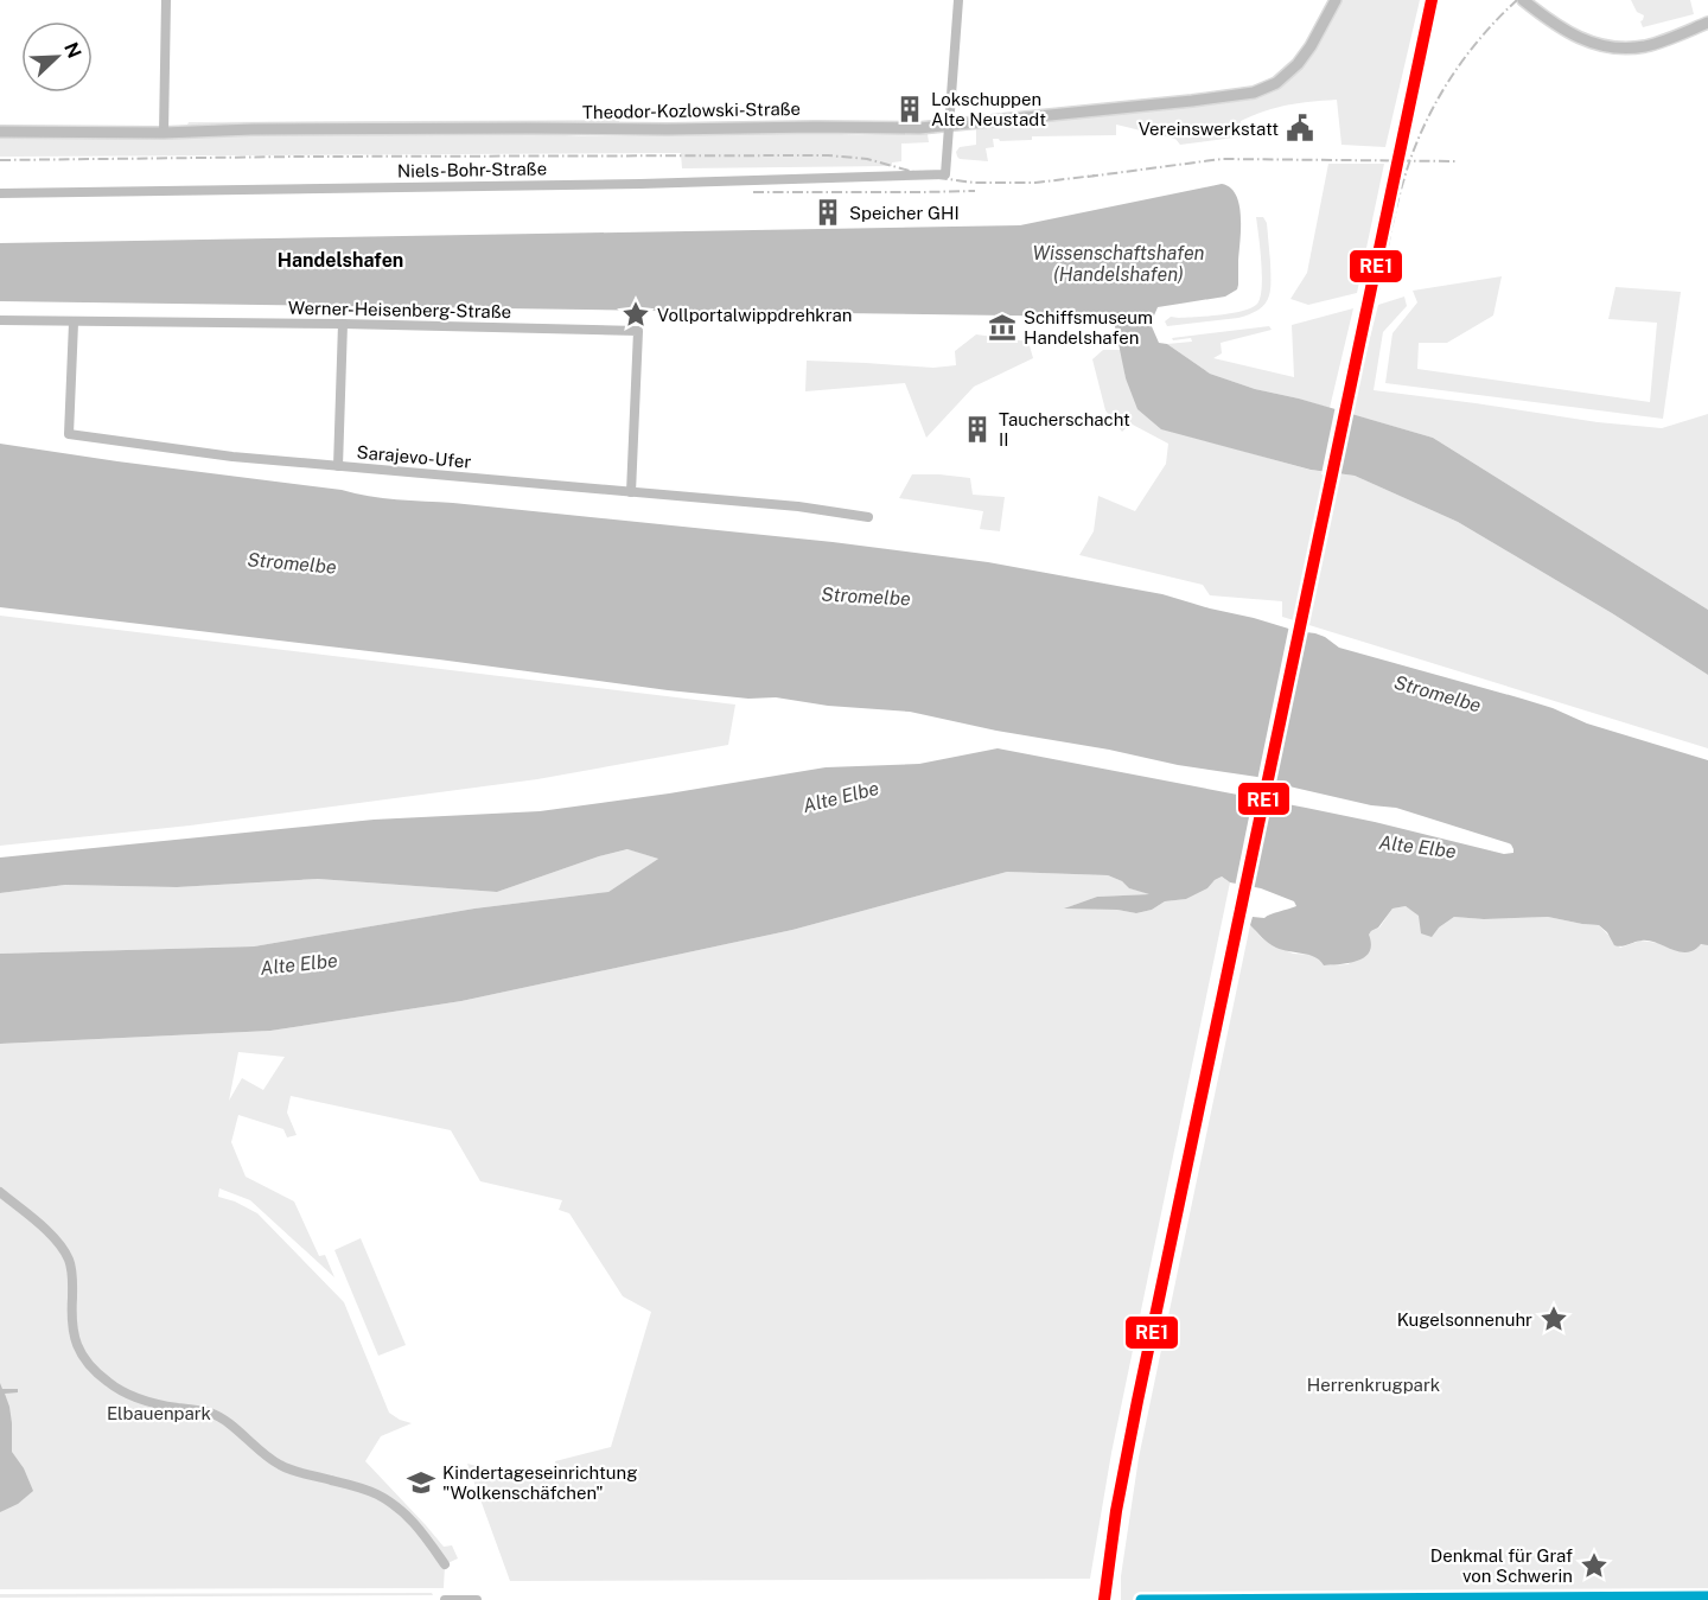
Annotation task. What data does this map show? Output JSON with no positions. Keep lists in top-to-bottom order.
{
  "streets": {
    "main road": ["Theodor-Kozlowski-Straße"],
    "street": ["Niels-Bohr-Straße", "Werner-Heisenberg-Straße", "Sarajevo-Ufer"]
  },
  "crossings": [
    ["Theodor-Kozlowski-Straße", "Niels-Bohr-Straße"],
    ["Werner-Heisenberg-Straße", "Sarajevo-Ufer"]
  ],
  "districts": ["Handelshafen"],
  "water": ["Wissenschaftshafen (Handelshafen)", "Stromelbe", "Alte Elbe"],
  "parks": ["Herrenkrugpark", "Elbauenpark"],
  "places": {
    "building": ["Lokschuppen Alte Neustadt", "Speicher GHI", "Taucherschacht II"],
    "public building": ["Vereinswerkstatt"],
    "place": ["Vollportalwippdrehkran", "Kugelsonnenuhr", "Denkmal für Graf von Schwerin"],
    "museum": ["Schiffsmuseum Handelshafen"],
    "school or university": ["Kindertageseinrichtung \"Wolkenschäfchen\""]
  },
  "lines": ["transit line RE1"],
  "north": "top right"
}
